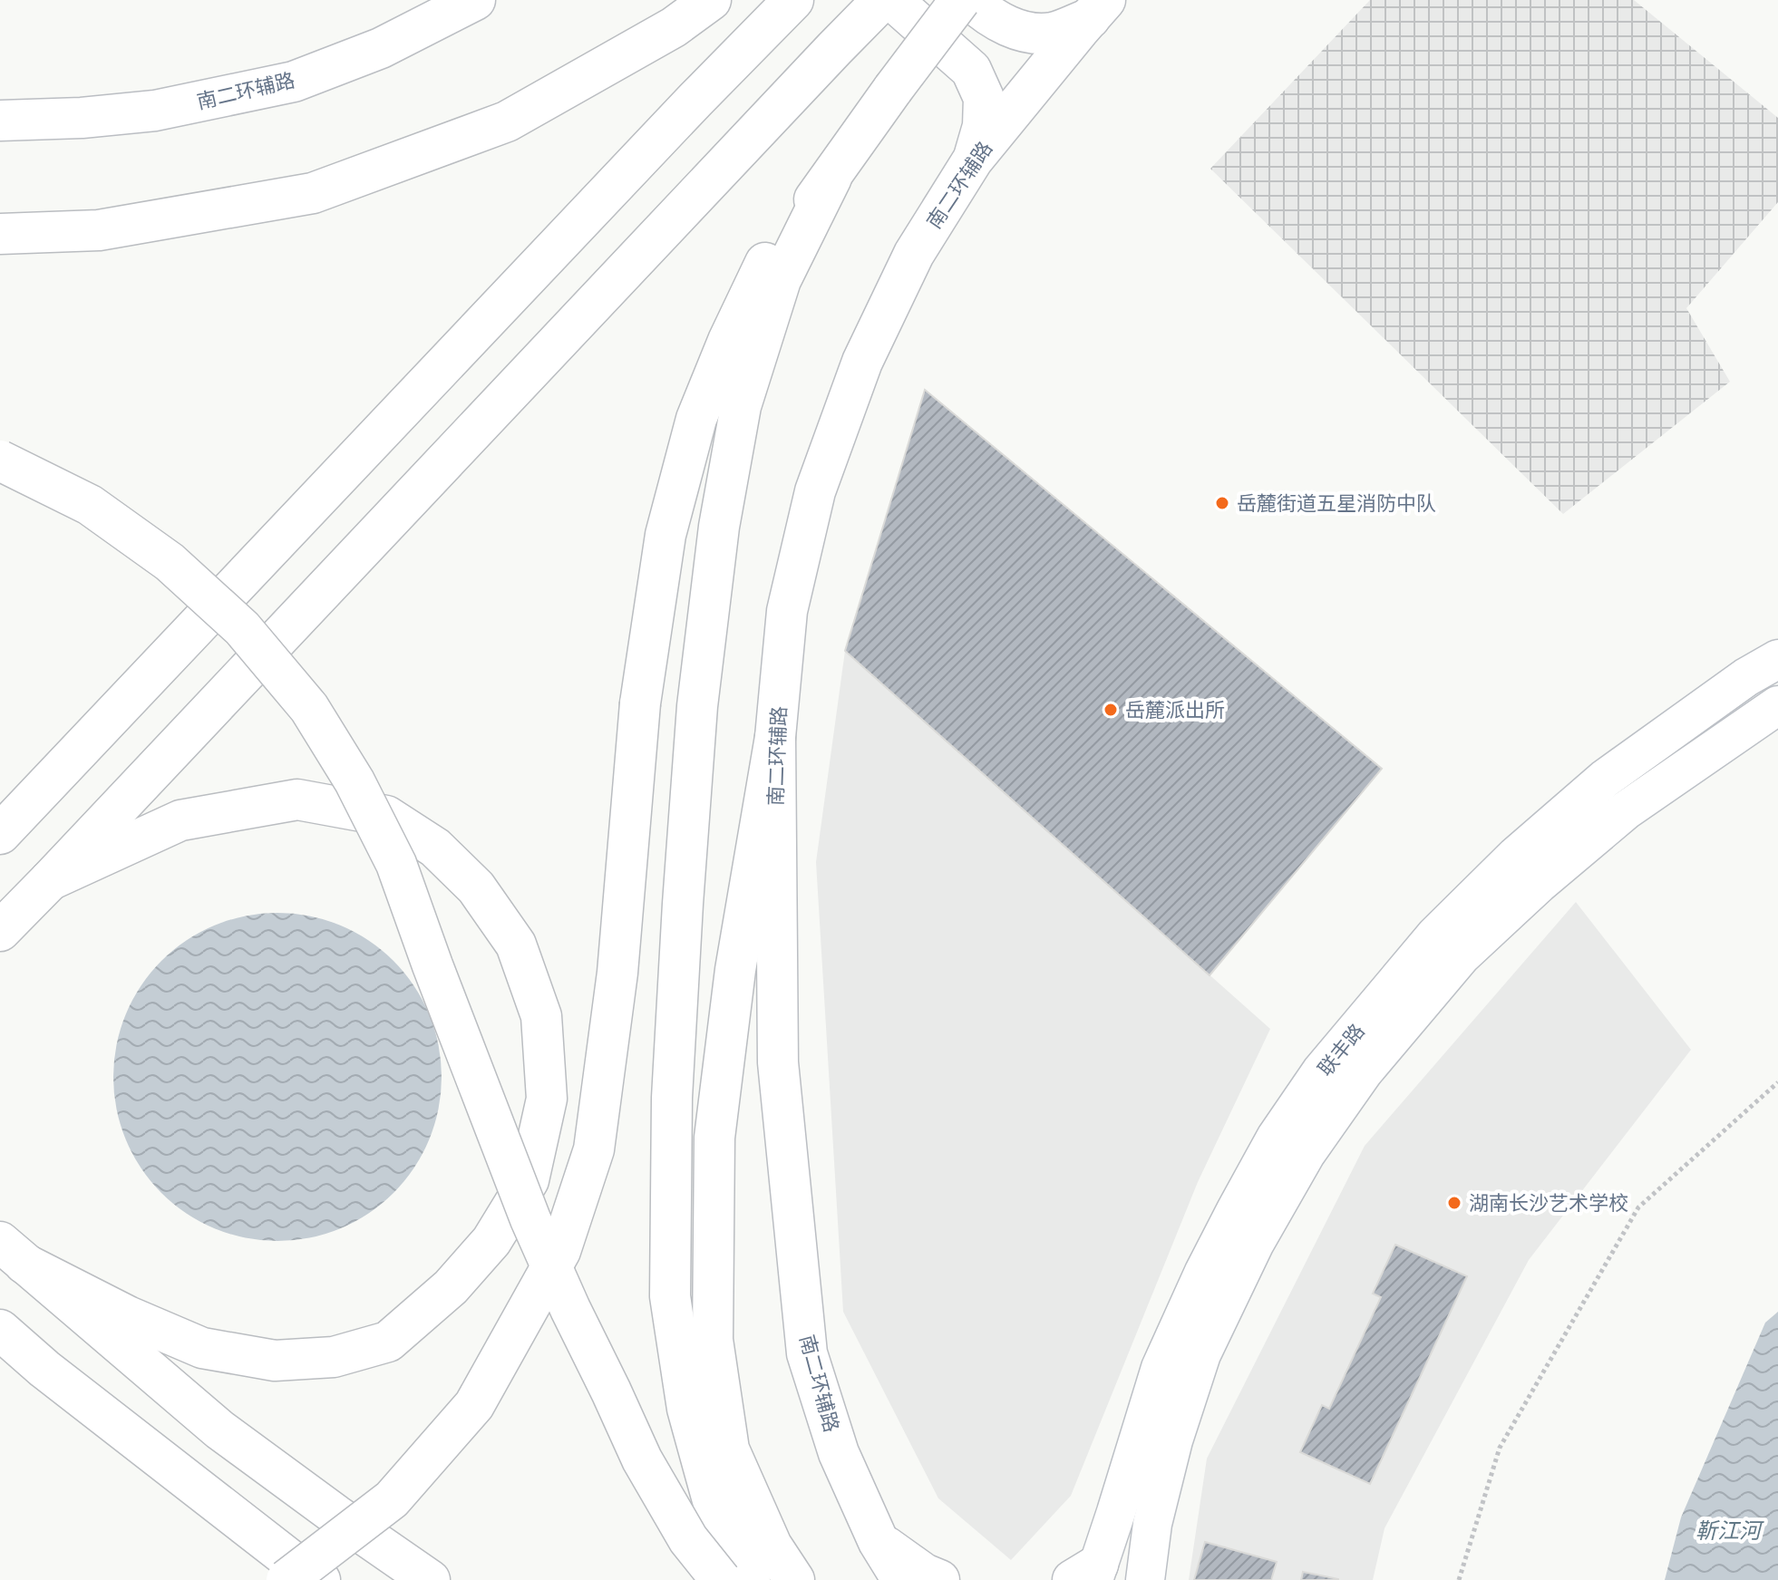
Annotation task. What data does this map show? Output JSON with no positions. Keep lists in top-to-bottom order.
{
  "streets": {
    "main road": ["南二环辅路", "联丰路"]
  },
  "water": ["靳江河"],
  "places": ["岳麓街道五星消防中队", "岳麓派出所", "湖南长沙艺术学校"]
}
